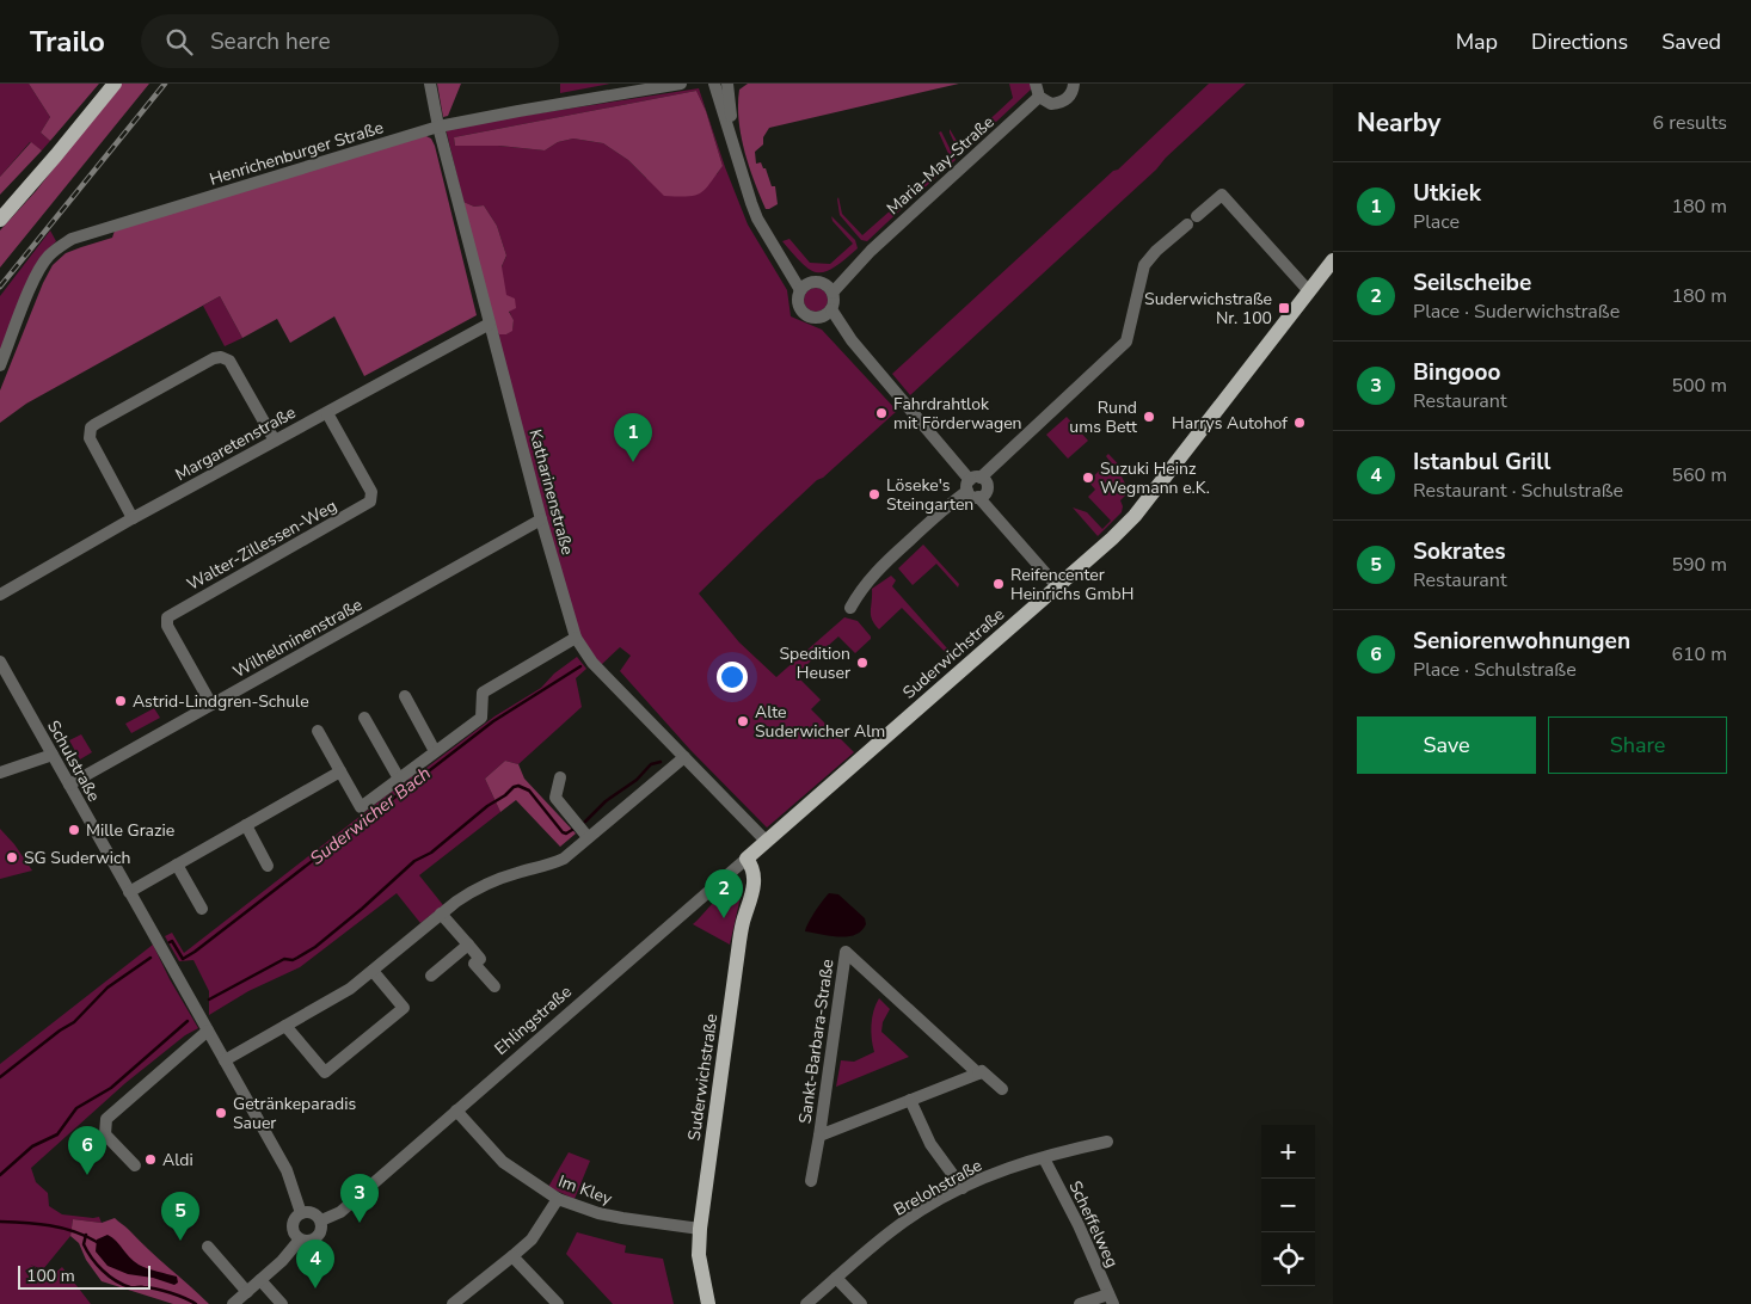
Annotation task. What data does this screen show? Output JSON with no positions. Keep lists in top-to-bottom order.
{
  "streets": {
    "main road": ["Suderwichstraße", "Ehlingstraße"],
    "street": [
      "Henrichenburger Straße",
      "Maria-May-Straße",
      "Margaretenstraße",
      "Katharinenstraße",
      "Walter-Zillessen-Weg",
      "Wilhelminenstraße",
      "Schulstraße",
      "Sankt-Barbara-Straße",
      "Brelohstraße",
      "Im Kley",
      "Scheffelweg"
    ]
  },
  "crossings": [
    ["Henrichenburger Straße", "Katharinenstraße"],
    ["Margaretenstraße", "Katharinenstraße"],
    ["Margaretenstraße", "Walter-Zillessen-Weg"],
    ["Katharinenstraße", "Wilhelminenstraße"],
    ["Katharinenstraße", "Suderwichstraße"],
    ["Katharinenstraße", "Ehlingstraße"],
    ["Walter-Zillessen-Weg", "Wilhelminenstraße"],
    ["Wilhelminenstraße", "Schulstraße"],
    ["Suderwichstraße", "Ehlingstraße"],
    ["Suderwichstraße", "Im Kley"],
    ["Schulstraße", "Ehlingstraße"],
    ["Ehlingstraße", "Im Kley"],
    ["Brelohstraße", "Scheffelweg"]
  ],
  "water": ["Suderwicher Bach"],
  "places": {
    "transit": ["Suderwichstraße Nr. 100"],
    "other": [
      "Fahrdrahtlok mit Förderwagen",
      "Rund ums Bett",
      "Harrys Autohof",
      "Suzuki Heinz Wegmann e.K.",
      "Löseke's Steingarten",
      "Reifencenter Heinrichs GmbH",
      "Spedition Heuser",
      "Astrid-Lindgren-Schule",
      "Alte Suderwicher Alm",
      "Mille Grazie",
      "SG Suderwich",
      "Getränkeparadis Sauer",
      "Aldi"
    ]
  },
  "scale_bar": "100 m",
  "page": {
    "header": "Trailo",
    "search": "Search here",
    "nav": ["Map", "Directions", "Saved"],
    "heading": ["Nearby", "6 results"],
    "list": [
      {
        "mark": "1",
        "name": "Utkiek",
        "note": "Place",
        "value": "180 m"
      },
      {
        "mark": "2",
        "name": "Seilscheibe",
        "note": "Place · Suderwichstraße",
        "value": "180 m"
      },
      {
        "mark": "3",
        "name": "Bingooo",
        "note": "Restaurant",
        "value": "500 m"
      },
      {
        "mark": "4",
        "name": "Istanbul Grill",
        "note": "Restaurant · Schulstraße",
        "value": "560 m"
      },
      {
        "mark": "5",
        "name": "Sokrates",
        "note": "Restaurant",
        "value": "590 m"
      },
      {
        "mark": "6",
        "name": "Seniorenwohnungen",
        "note": "Place · Schulstraße",
        "value": "610 m"
      }
    ],
    "pins": [
      "1",
      "2",
      "6",
      "3",
      "5",
      "4"
    ],
    "buttons": ["Save", "Share"],
    "map_buttons": ["+", "−"],
    "scale": "100 m"
  }
}
